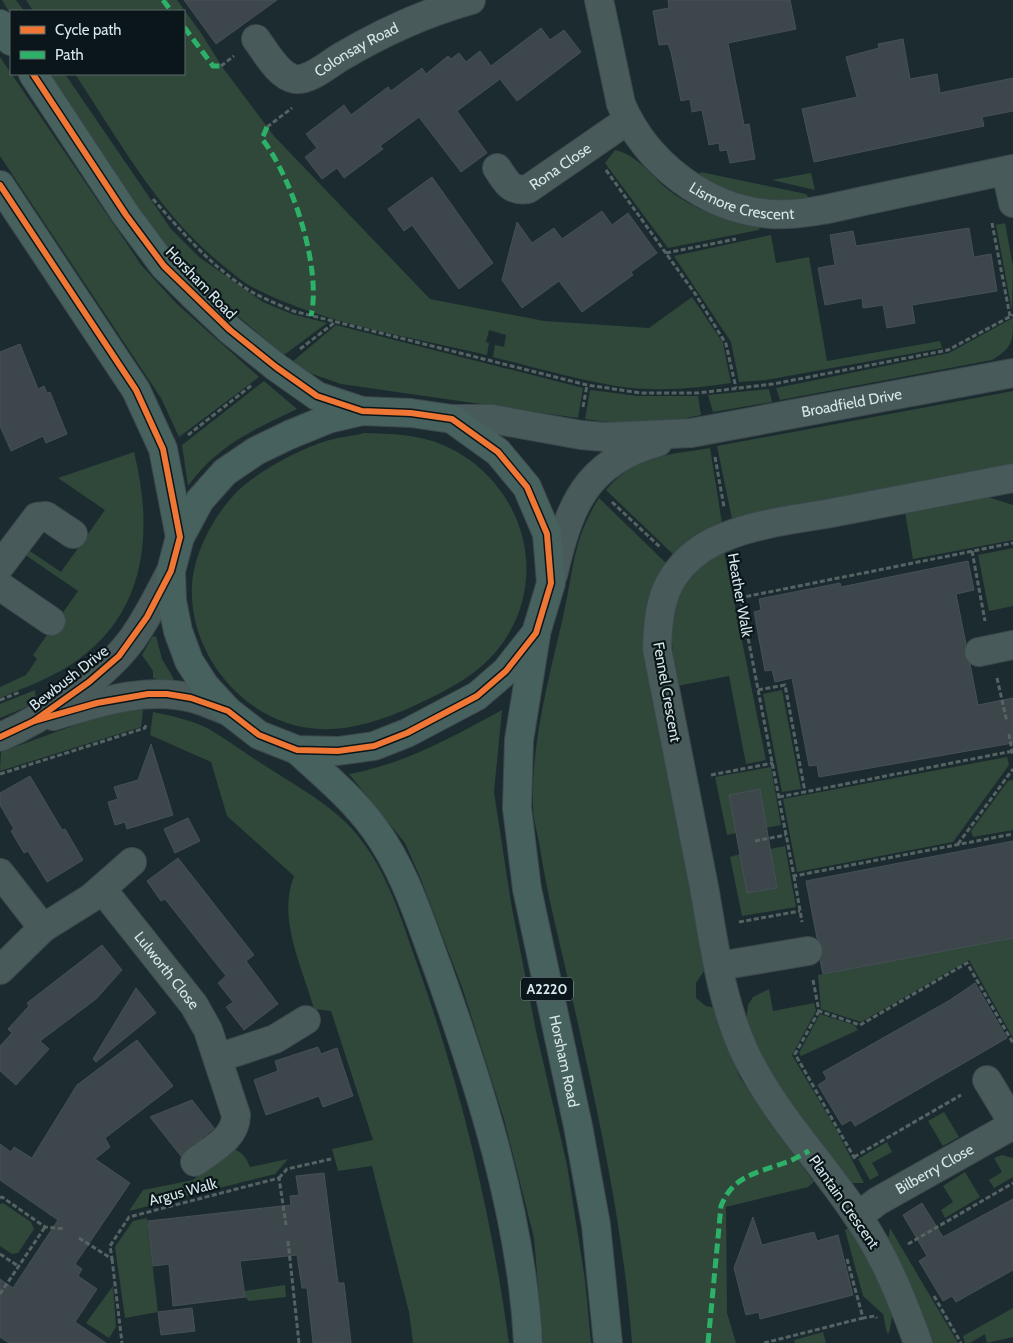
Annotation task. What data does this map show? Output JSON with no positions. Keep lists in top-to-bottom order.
{
  "streets": {
    "main road": ["Horsham Road", "A2220"],
    "street": [
      "Colonsay Road",
      "Rona Close",
      "Lismore Crescent",
      "Broadfield Drive",
      "Bewbush Drive",
      "Fennel Crescent",
      "Lulworth Close",
      "Bilberry Close",
      "Plantain Crescent"
    ],
    "path": ["Heather Walk", "Argus Walk"]
  },
  "crossings": [
    ["Rona Close", "Lismore Crescent"],
    ["Broadfield Drive", "Heather Walk"],
    ["Heather Walk", "Fennel Crescent"],
    ["Fennel Crescent", "Plantain Crescent"],
    ["Bilberry Close", "Plantain Crescent"]
  ],
  "legend": ["Cycle path", "Path"]
}
